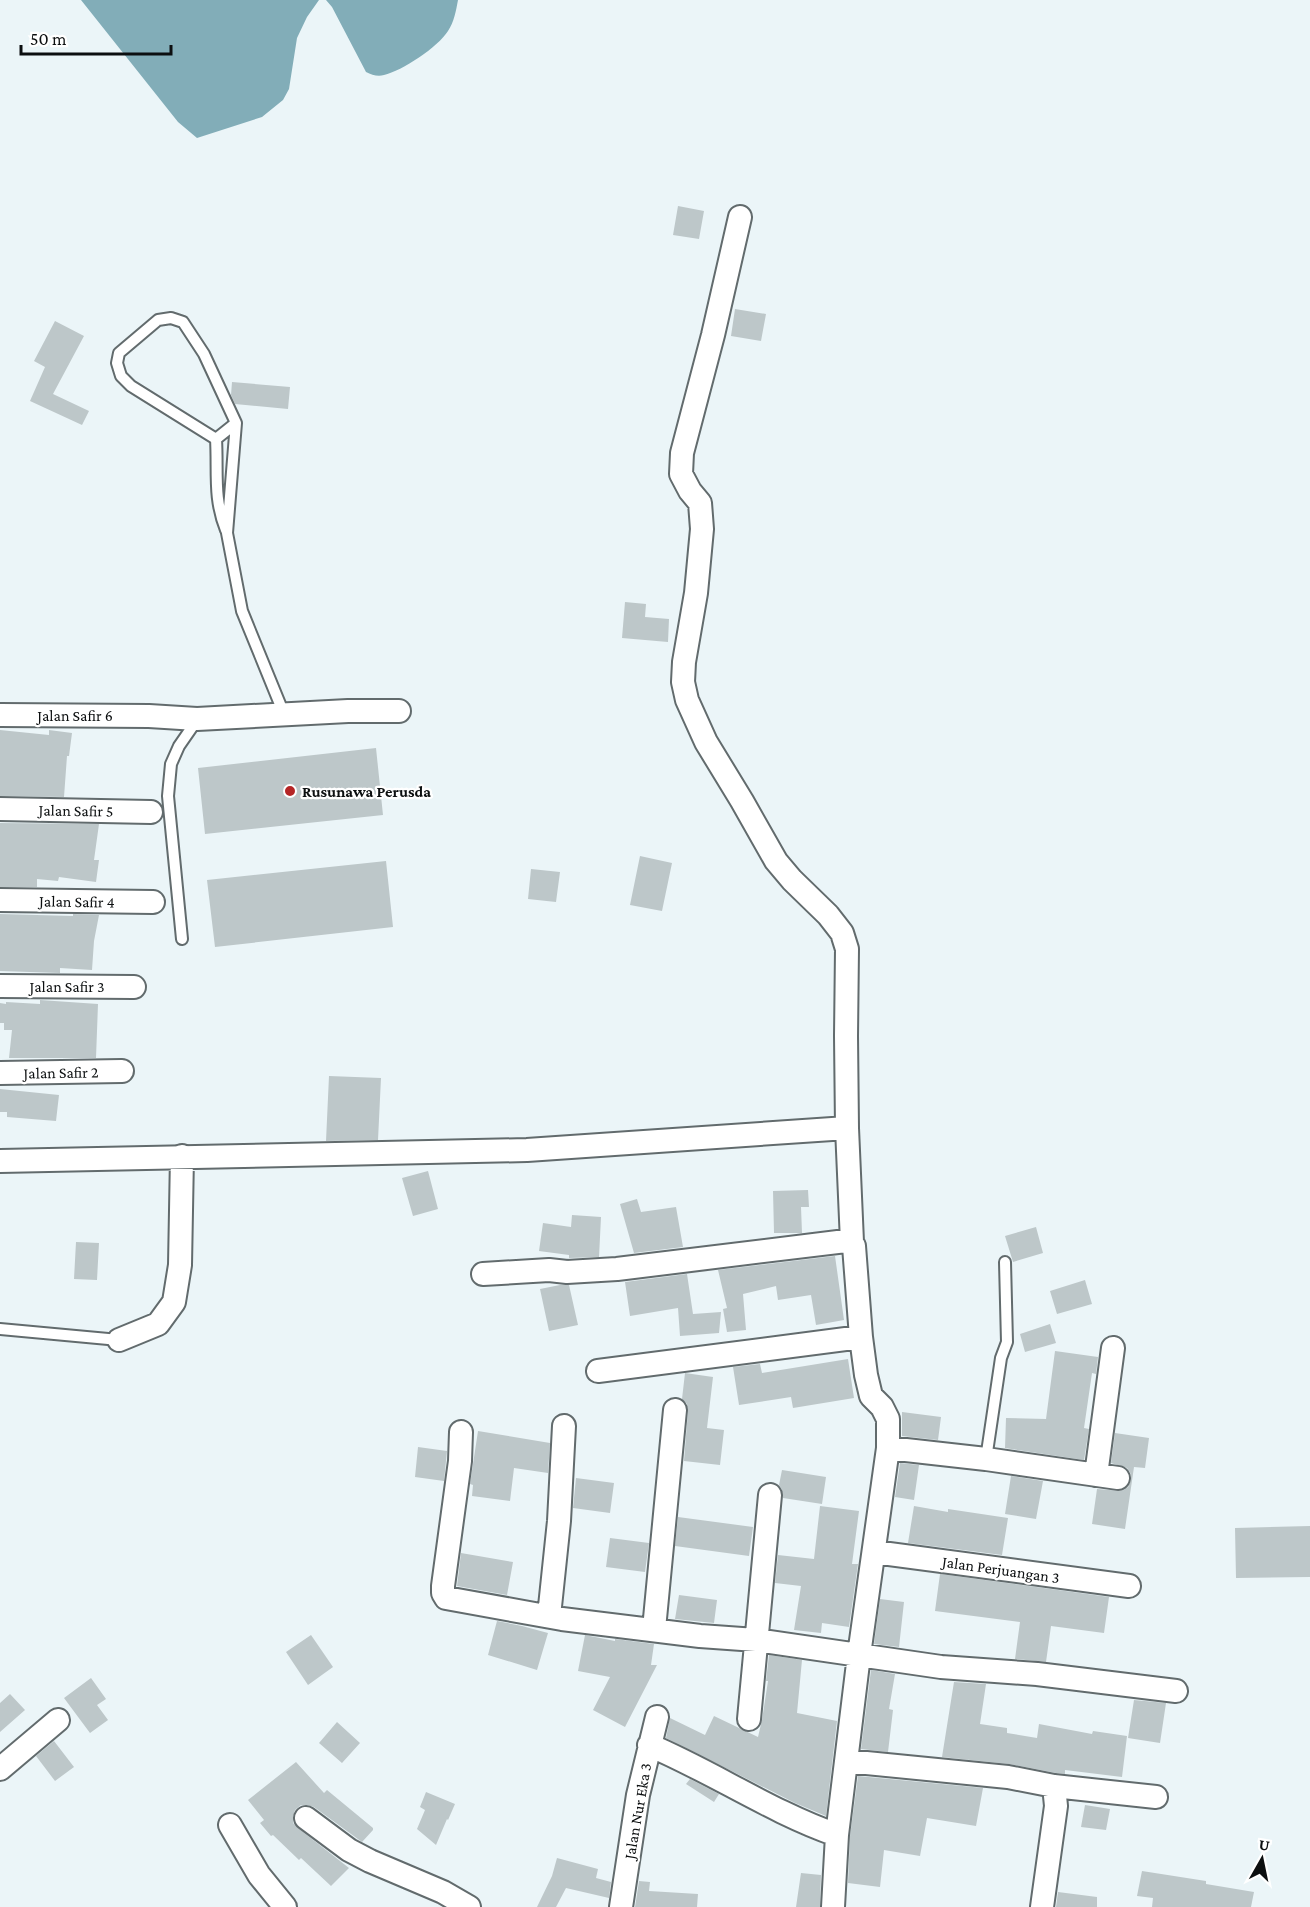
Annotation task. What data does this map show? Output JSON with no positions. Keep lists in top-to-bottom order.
{
  "streets": {
    "street": [
      "Jalan Safir 6",
      "Jalan Safir 5",
      "Jalan Safir 4",
      "Jalan Safir 3",
      "Jalan Safir 2",
      "Jalan Perjuangan 3",
      "Jalan Nur Eka 3"
    ]
  },
  "places": ["Rusunawa Perusda"],
  "scale_bar": "50 m",
  "north": "top"
}
